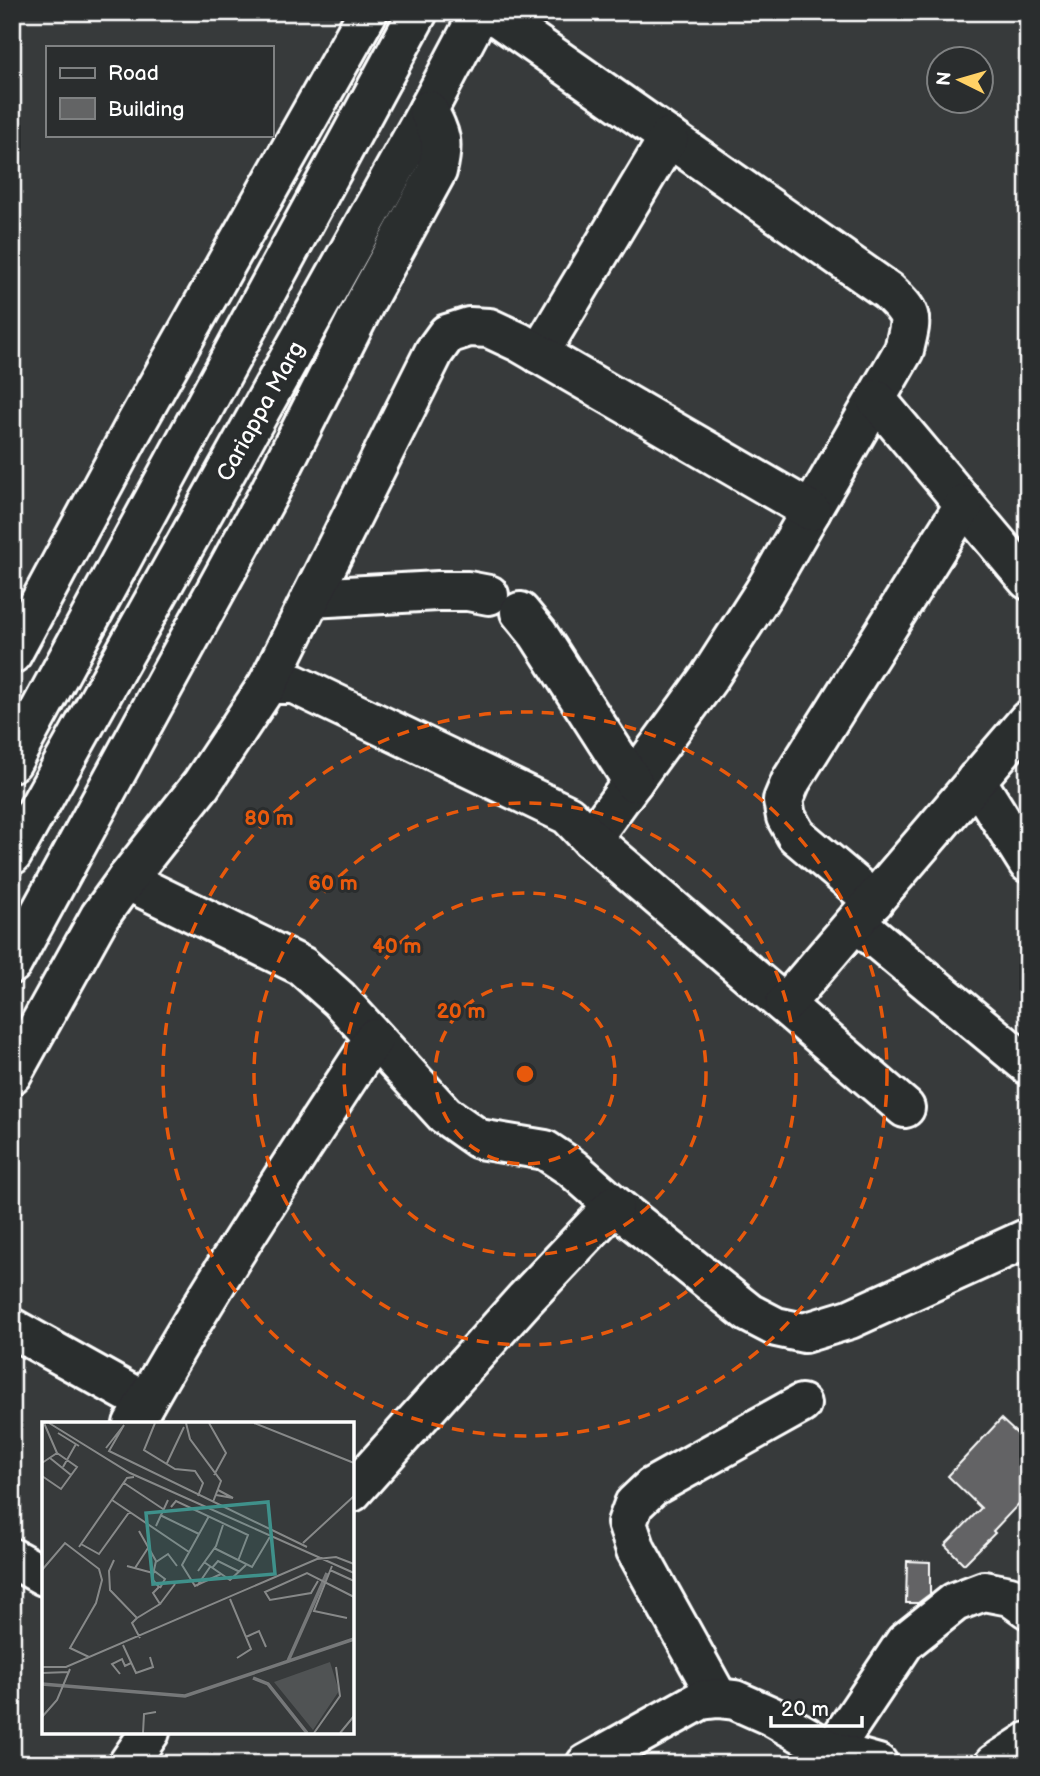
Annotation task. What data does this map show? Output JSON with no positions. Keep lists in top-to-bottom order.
{
  "streets": {
    "main road": ["Cariappa Marg"]
  },
  "legend": ["Road", "Building"],
  "scale_bar": "20 m",
  "north": "left",
  "rings": [
    "80 m",
    "60 m",
    "40 m",
    "20 m"
  ]
}
